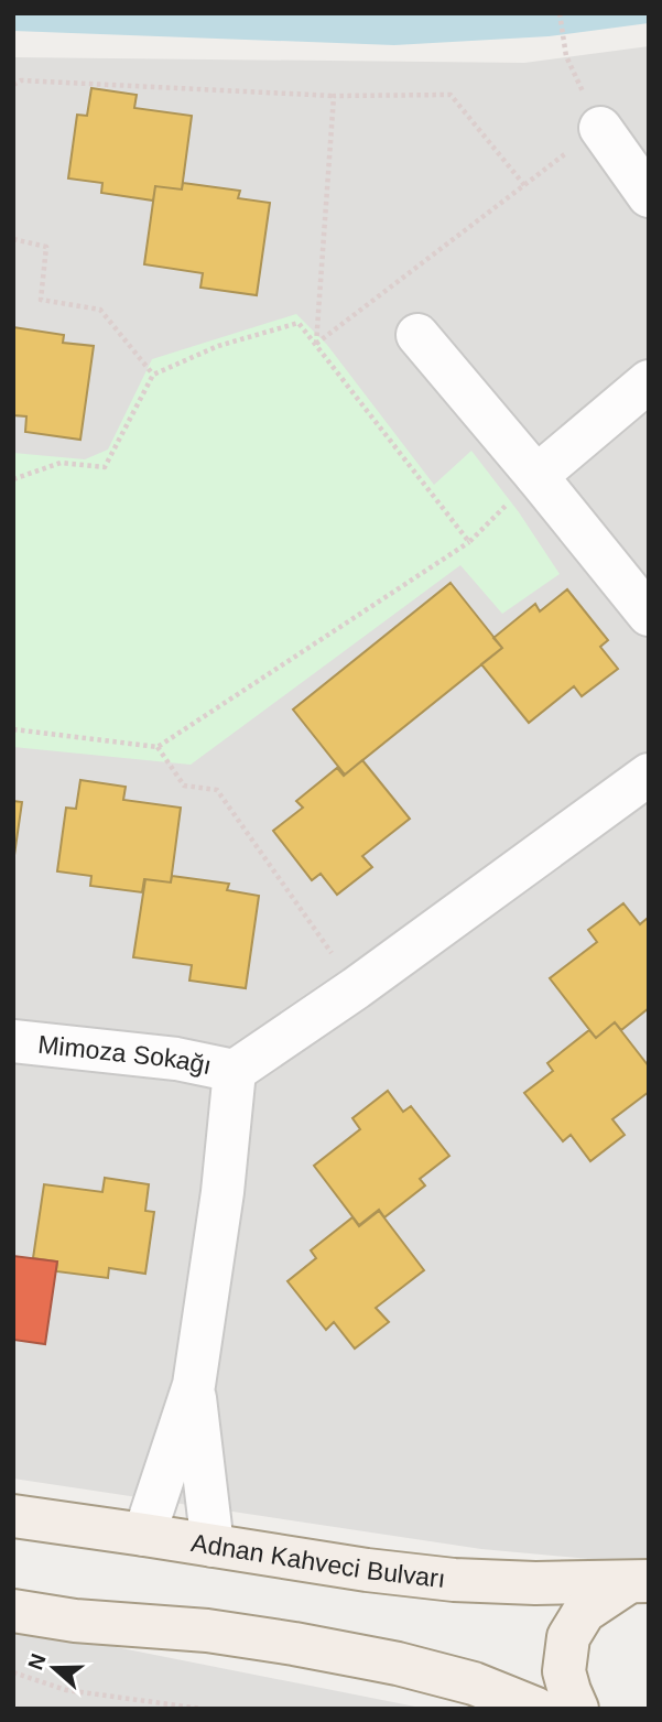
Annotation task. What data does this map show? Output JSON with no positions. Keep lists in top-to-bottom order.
{
  "streets": {
    "main road": ["Adnan Kahveci Bulvarı"],
    "street": ["Mimoza Sokağı"]
  },
  "north": "left"
}
